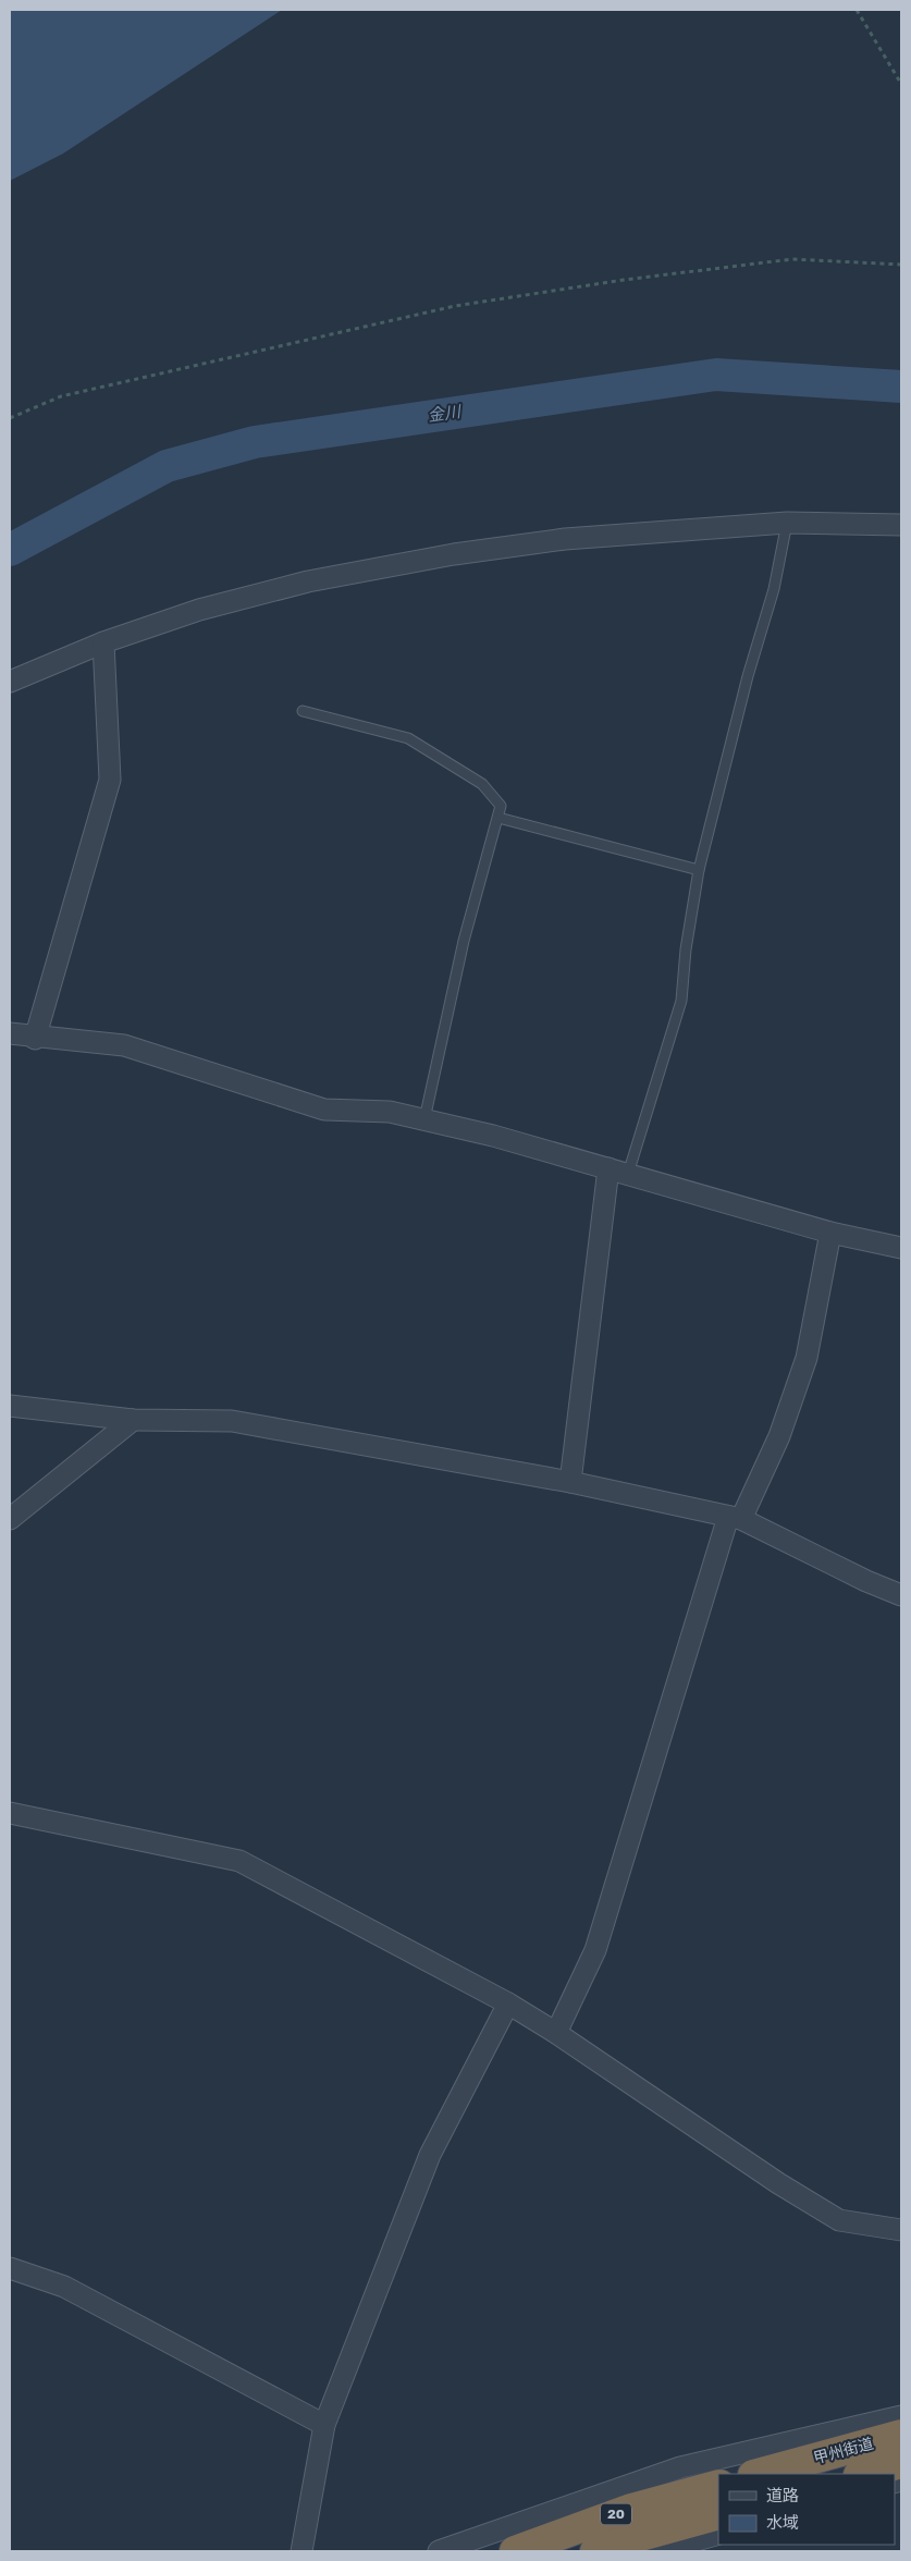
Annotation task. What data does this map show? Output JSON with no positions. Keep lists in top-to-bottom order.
{
  "streets": {
    "highway": ["甲州街道", "20"]
  },
  "water": ["金川"],
  "legend": ["道路", "水域"]
}
